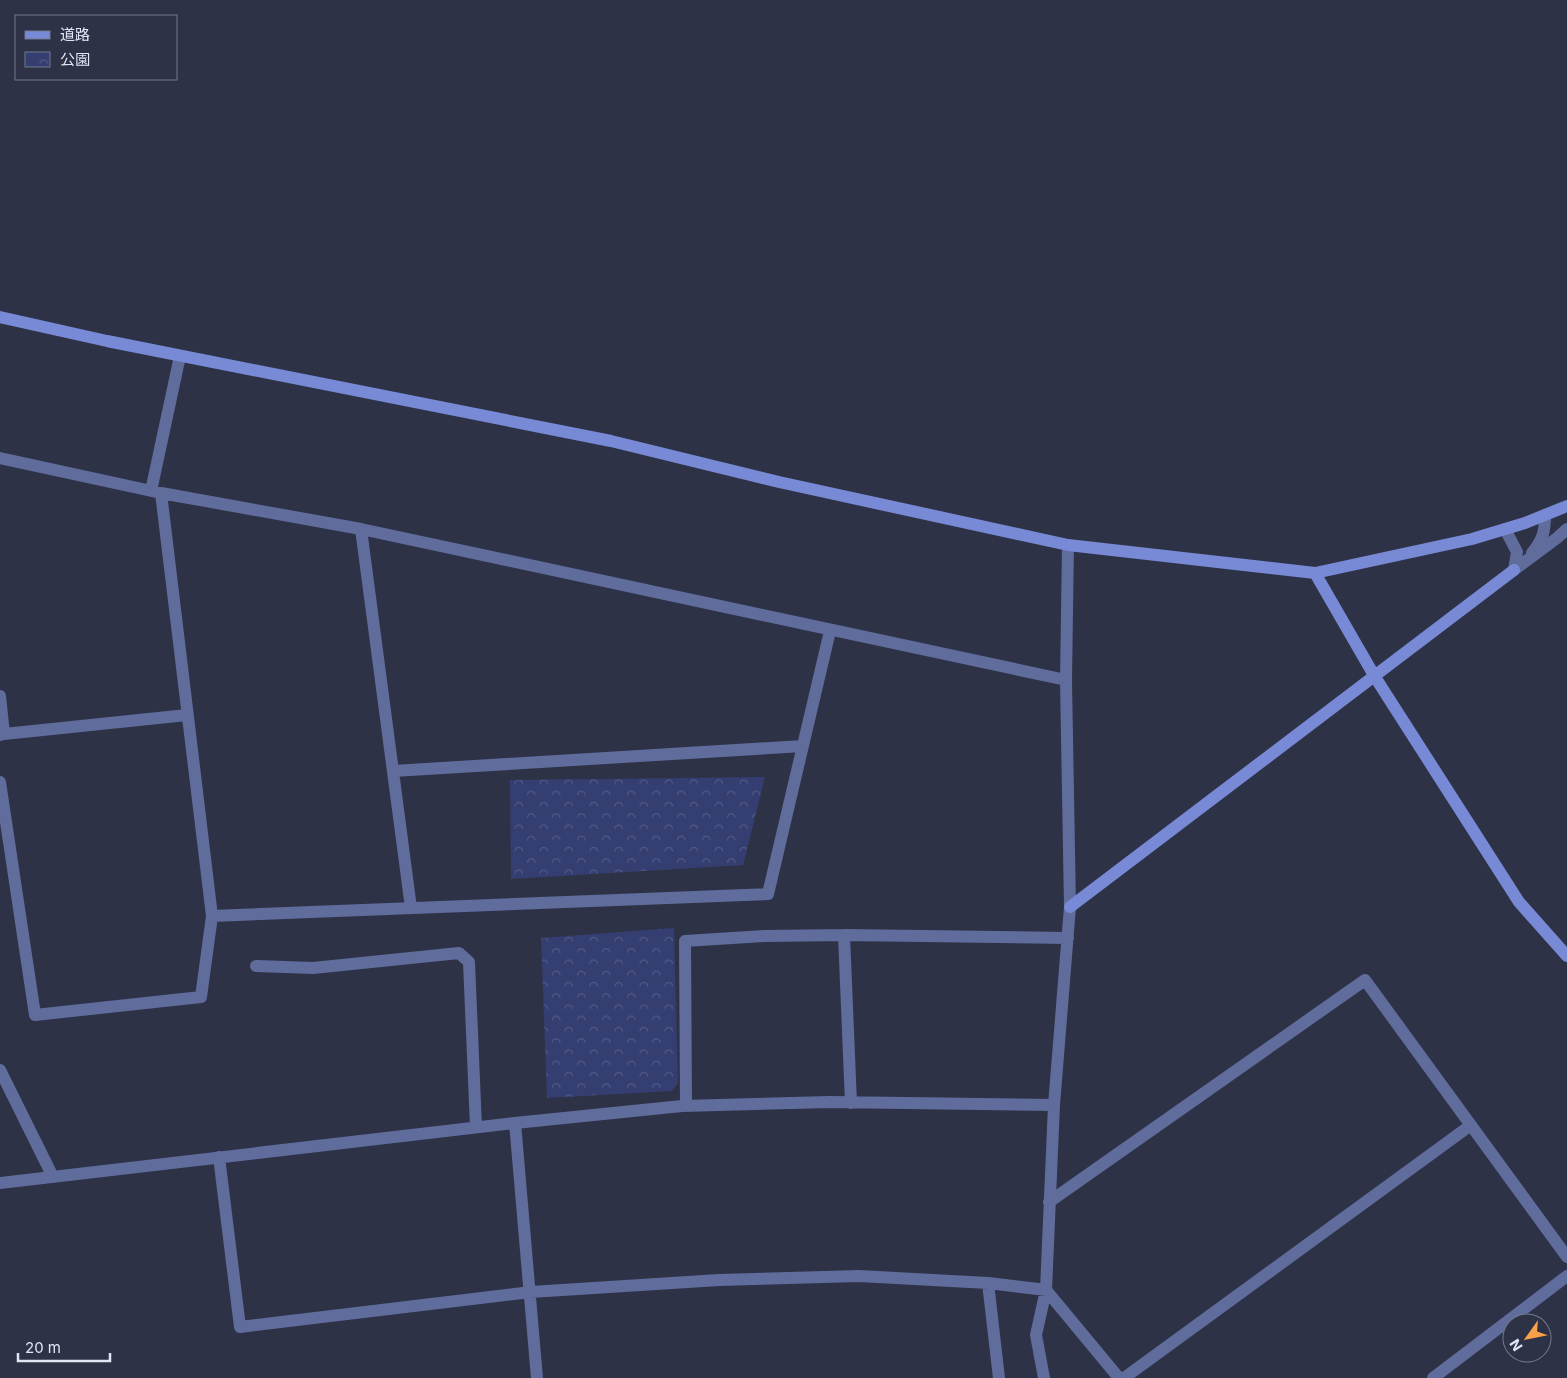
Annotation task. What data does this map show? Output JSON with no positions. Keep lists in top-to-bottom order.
{
  "legend": ["道路", "公園"],
  "scale_bar": "20 m",
  "north": "bottom left"
}
